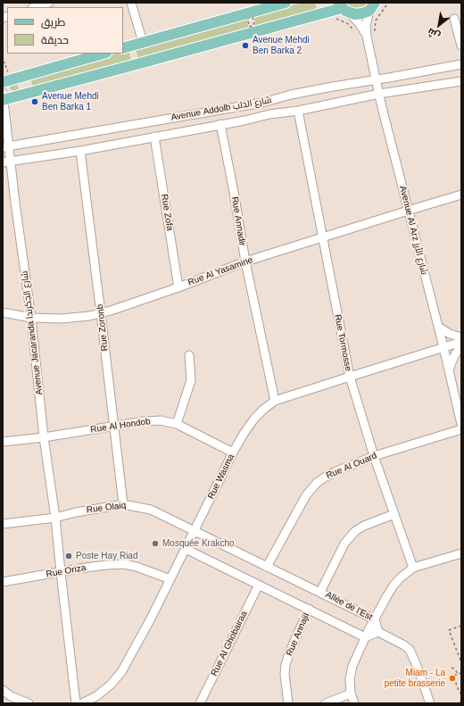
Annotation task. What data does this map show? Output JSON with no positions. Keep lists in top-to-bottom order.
{
  "streets": {
    "street": [
      "Avenue Addolb شارع الدلب",
      "Rue Zofa",
      "Rue Annadir",
      "Avenue Al Arz شارع الأرز",
      "Rue Al Yasamine",
      "Rue Zoronb",
      "Avenue Jacaranda شارع الجكرندا",
      "Rue Tormosse",
      "Rue Al Hondob",
      "Rue Al Ouard",
      "Rue Wasma",
      "Rue Olaiq",
      "Rue Oriza",
      "Allée de l'Est",
      "Rue Annajil",
      "Rue Al Ghobairaa"
    ]
  },
  "crossings": [
    ["Avenue Addolb شارع الدلب", "Rue Zofa"],
    ["Avenue Addolb شارع الدلب", "Rue Annadir"],
    ["Avenue Addolb شارع الدلب", "Avenue Al Arz شارع الأرز"],
    ["Avenue Addolb شارع الدلب", "Rue Zoronb"],
    ["Avenue Addolb شارع الدلب", "Avenue Jacaranda شارع الجكرندا"],
    ["Avenue Addolb شارع الدلب", "Rue Tormosse"],
    ["Rue Zofa", "Rue Al Yasamine"],
    ["Rue Annadir", "Rue Al Yasamine"],
    ["Rue Annadir", "Rue Wasma"],
    ["Avenue Al Arz شارع الأرز", "Rue Al Yasamine"],
    ["Avenue Al Arz شارع الأرز", "Rue Wasma"],
    ["Rue Al Yasamine", "Rue Zoronb"],
    ["Rue Al Yasamine", "Avenue Jacaranda شارع الجكرندا"],
    ["Rue Al Yasamine", "Rue Tormosse"],
    ["Rue Zoronb", "Rue Al Hondob"],
    ["Rue Zoronb", "Rue Olaiq"],
    ["Avenue Jacaranda شارع الجكرندا", "Rue Al Hondob"],
    ["Avenue Jacaranda شارع الجكرندا", "Rue Olaiq"],
    ["Avenue Jacaranda شارع الجكرندا", "Rue Oriza"],
    ["Rue Tormosse", "Rue Al Ouard"],
    ["Rue Tormosse", "Rue Wasma"],
    ["Rue Al Hondob", "Rue Wasma"],
    ["Rue Al Ouard", "Allée de l'Est"],
    ["Rue Wasma", "Rue Olaiq"],
    ["Rue Wasma", "Rue Oriza"],
    ["Rue Wasma", "Allée de l'Est"],
    ["Rue Olaiq", "Allée de l'Est"]
  ],
  "places": [
    "Avenue Mehdi Ben Barka 2",
    "Avenue Mehdi Ben Barka 1",
    "Mosquée Krakcho",
    "Poste Hay Riad",
    "Miam - La petite brasserie"
  ],
  "legend": ["طريق", "حديقة"],
  "north": "bottom left"
}
